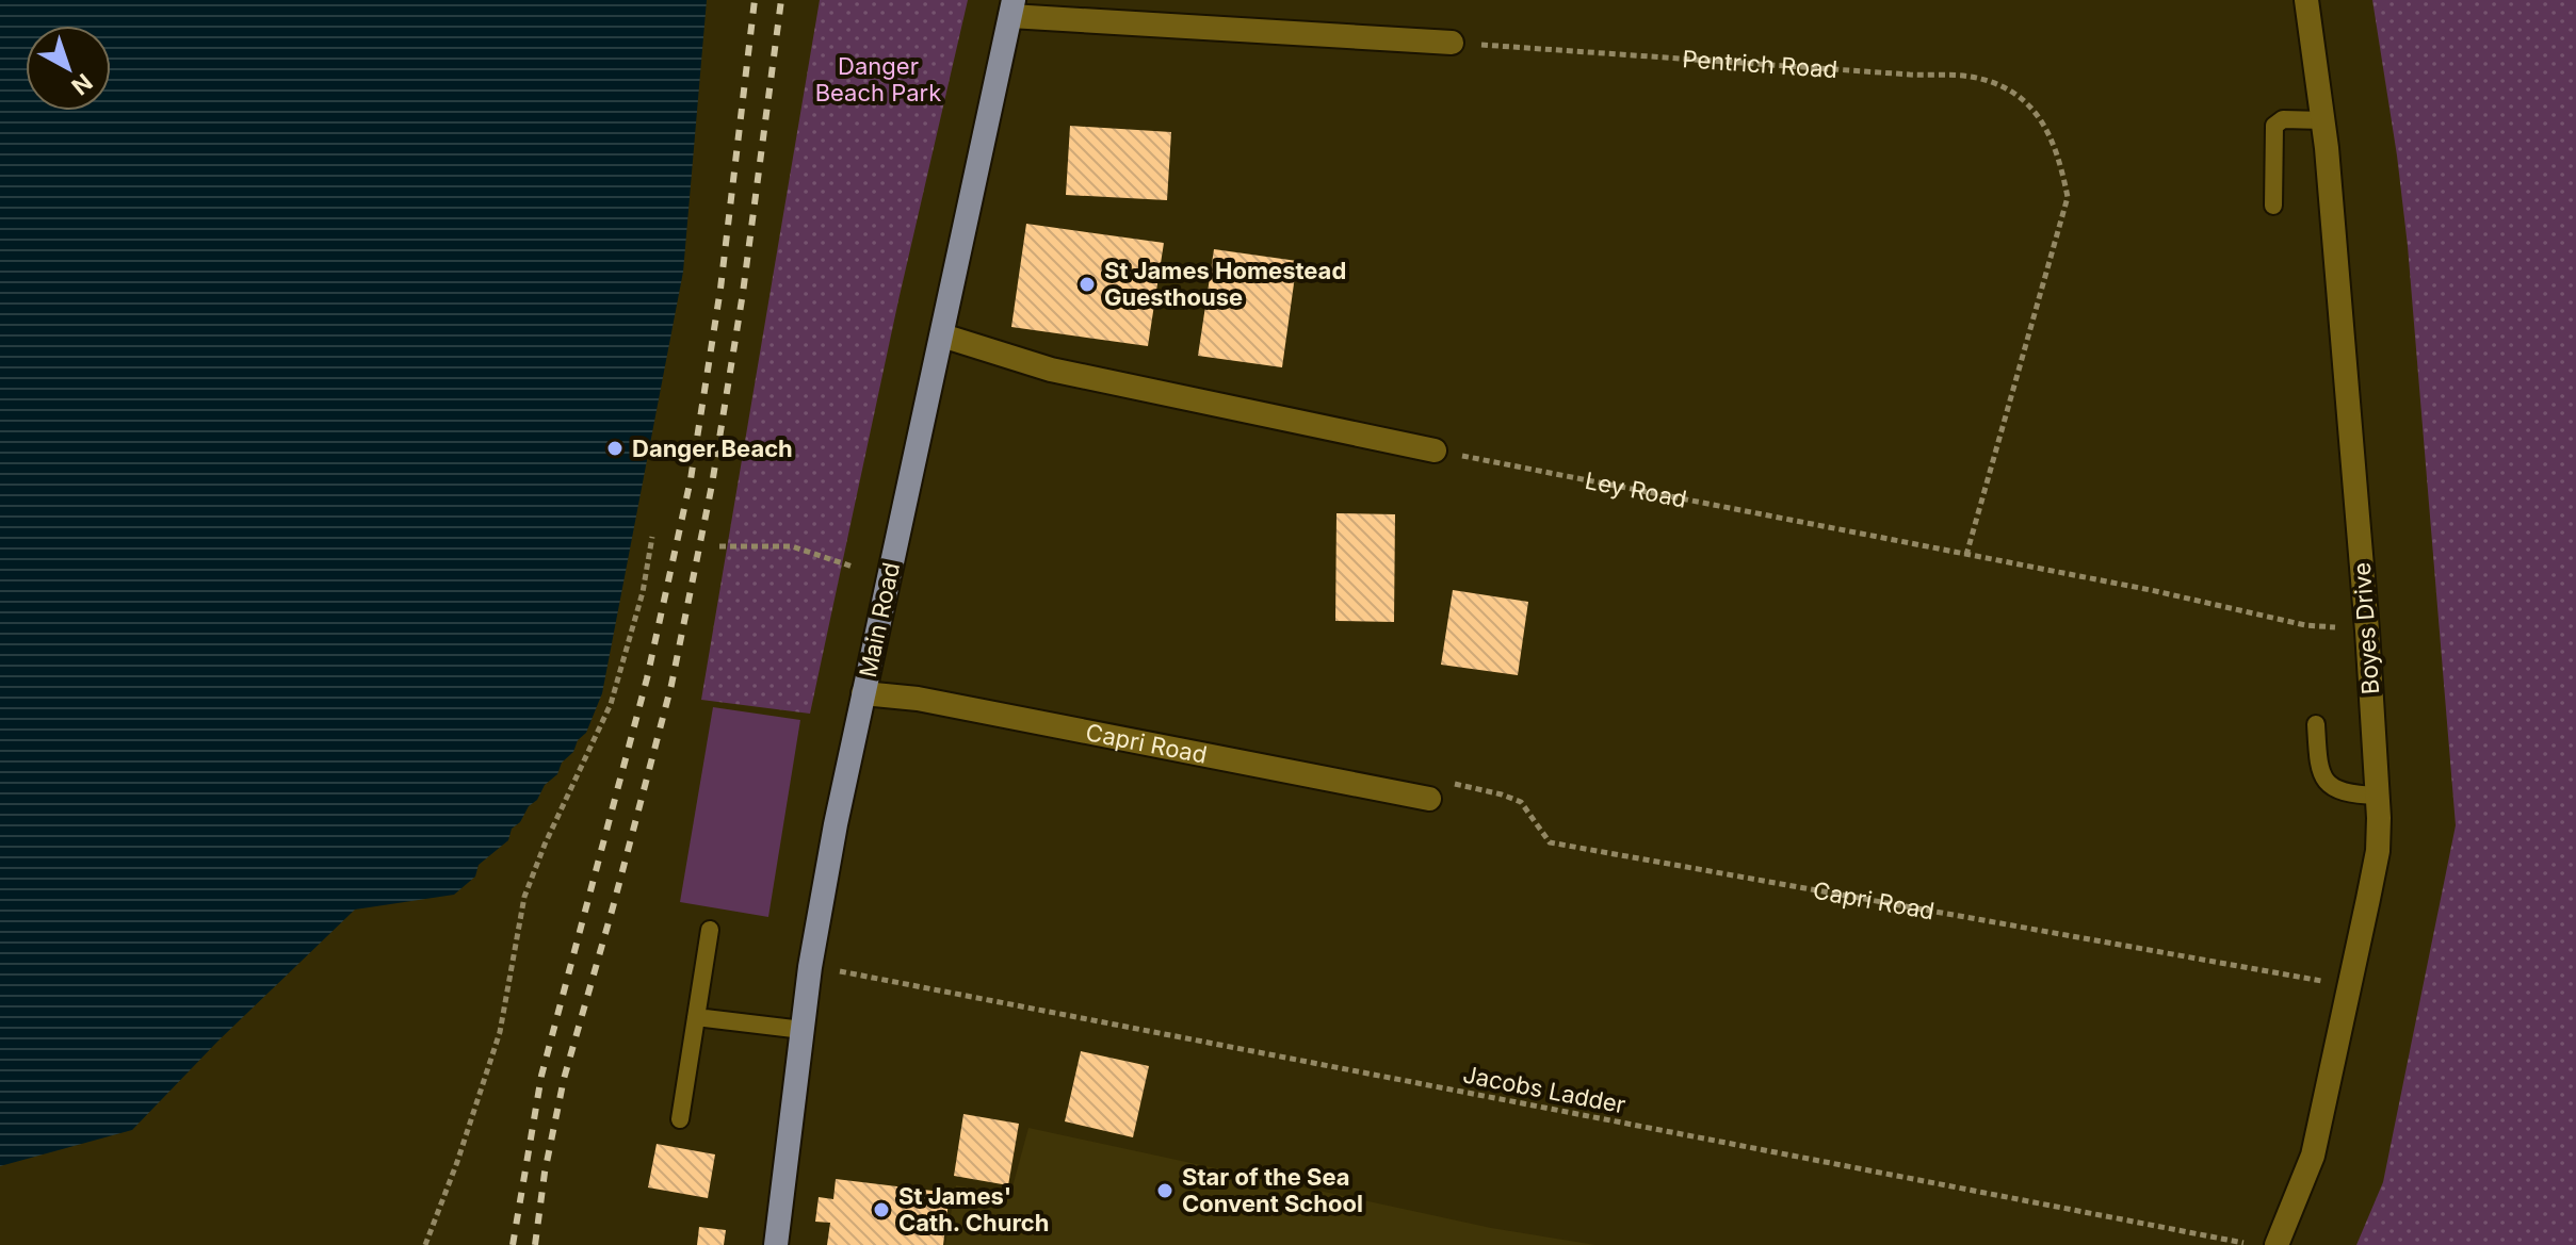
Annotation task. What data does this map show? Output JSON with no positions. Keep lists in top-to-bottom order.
{
  "streets": {
    "main road": ["Main Road"],
    "street": ["Boyes Drive", "Capri Road"],
    "path": ["Pentrich Road", "Ley Road", "Jacobs Ladder"]
  },
  "crossings": [
    ["Pentrich Road", "Ley Road"],
    ["Main Road", "Capri Road"]
  ],
  "parks": ["Danger Beach Park"],
  "places": [
    "St James Homestead Guesthouse",
    "Danger Beach",
    "Star of the Sea Convent School",
    "St James' Cath. Church"
  ],
  "north": "bottom right"
}
